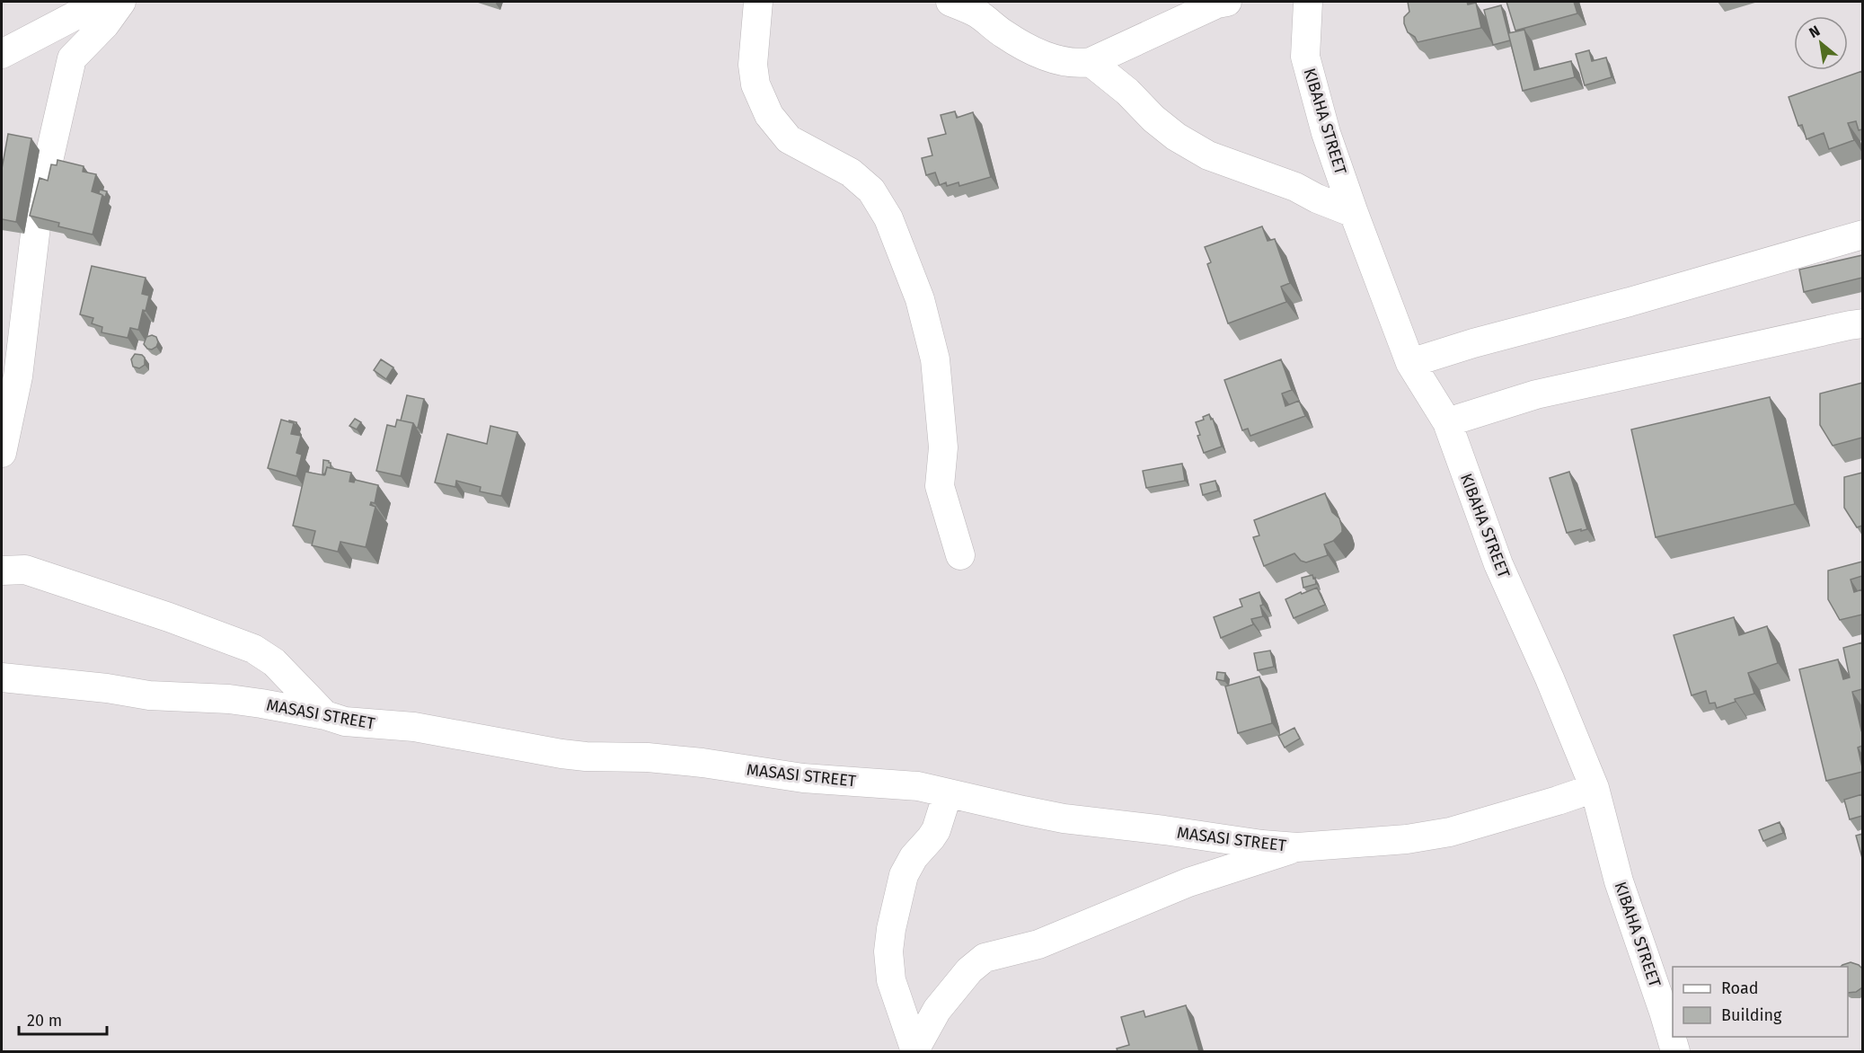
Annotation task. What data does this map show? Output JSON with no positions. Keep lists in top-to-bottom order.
{
  "streets": {
    "street": ["KIBAHA STREET", "MASASI STREET"]
  },
  "crossings": [
    ["KIBAHA STREET", "MASASI STREET"]
  ],
  "legend": ["Road", "Building"],
  "scale_bar": "20 m",
  "north": "top left"
}
